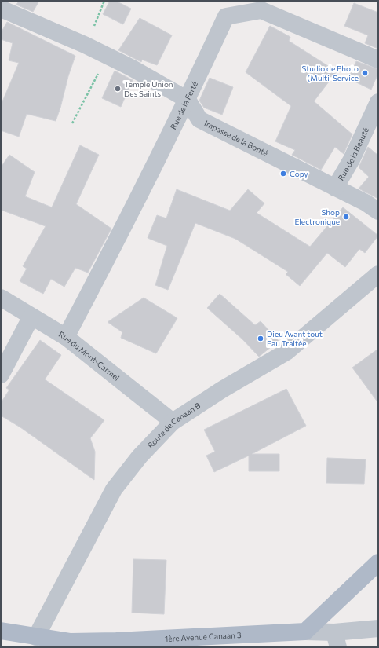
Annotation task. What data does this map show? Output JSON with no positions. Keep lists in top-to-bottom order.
{
  "streets": {
    "main road": ["1ère Avenue Canaan 3"],
    "street": [
      "Rue de la Ferté",
      "Impasse de la Bonté",
      "Rue de la Beauté",
      "Rue du Mont-Carmel",
      "Route de Canaan B"
    ]
  },
  "crossings": [
    ["Rue de la Ferté", "Impasse de la Bonté"],
    ["Rue de la Ferté", "Rue du Mont-Carmel"],
    ["Impasse de la Bonté", "Rue de la Beauté"],
    ["Rue du Mont-Carmel", "Route de Canaan B"],
    ["Route de Canaan B", "1ère Avenue Canaan 3"]
  ],
  "places": [
    "Studio de Photo (Multi-Service",
    "Temple Union Des Saints",
    "Copy",
    "Shop Electronique",
    "Dieu Avant tout Eau Traitée"
  ]
}
